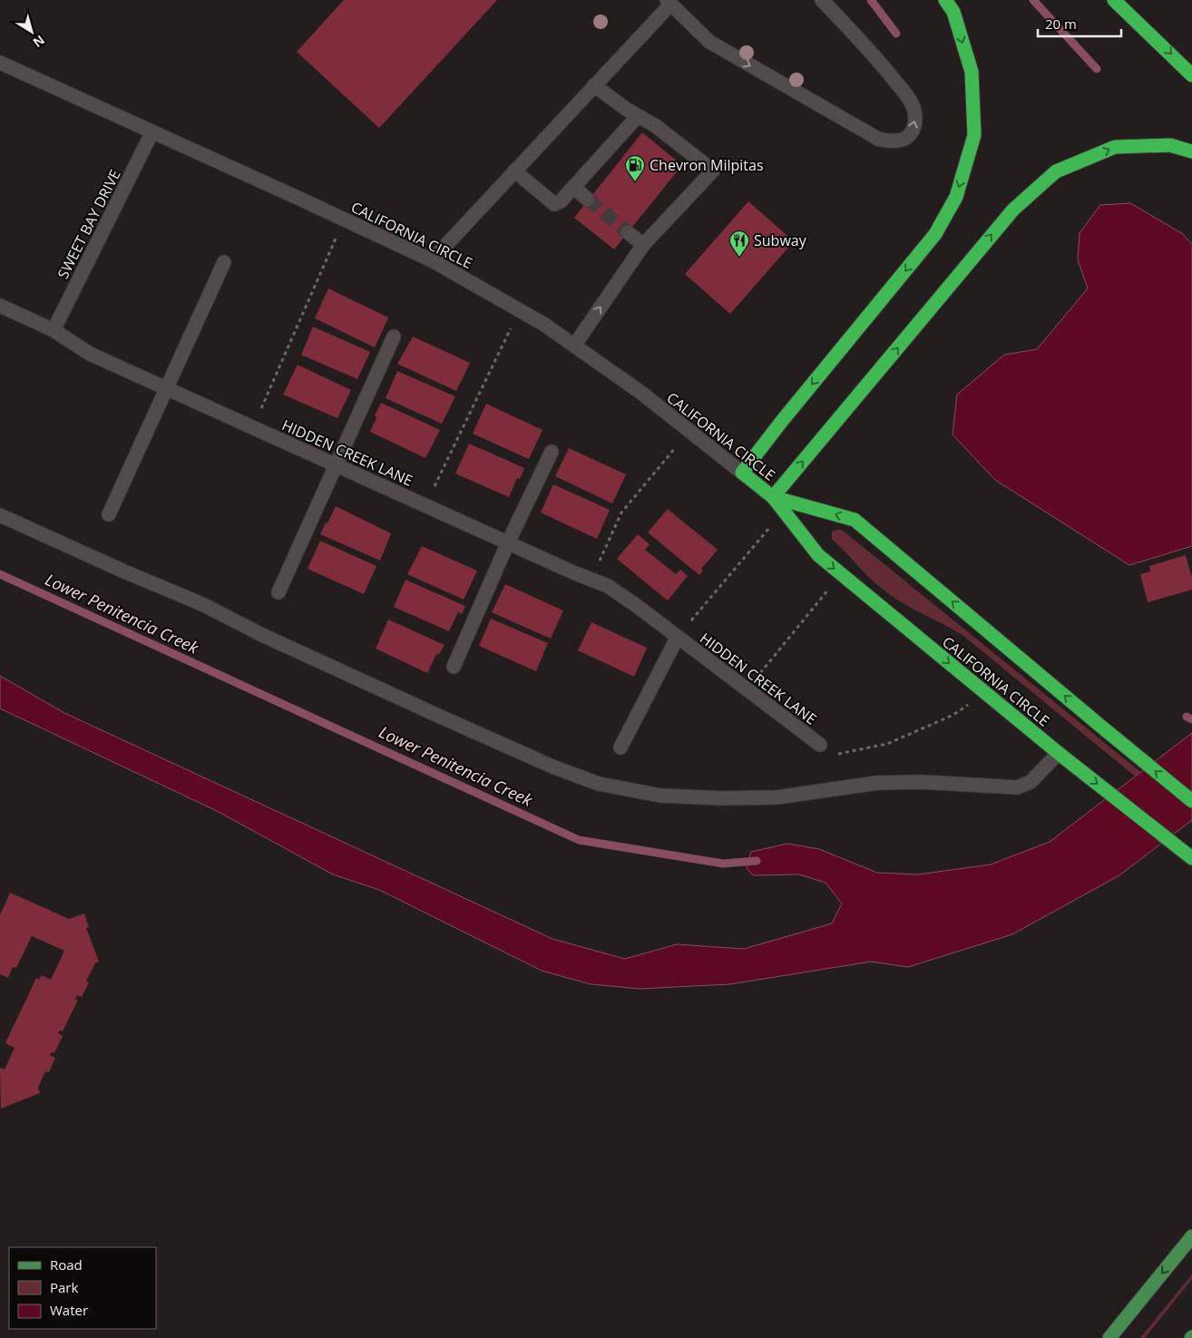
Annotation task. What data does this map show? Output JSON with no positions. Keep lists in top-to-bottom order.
{
  "streets": {
    "highway": ["CALIFORNIA CIRCLE"],
    "street": ["SWEET BAY DRIVE", "HIDDEN CREEK LANE"]
  },
  "crossings": [
    ["SWEET BAY DRIVE", "CALIFORNIA CIRCLE"],
    ["SWEET BAY DRIVE", "HIDDEN CREEK LANE"]
  ],
  "water": ["Lower Penitencia Creek"],
  "places": {
    "fuel station": ["Chevron Milpitas"],
    "restaurant": ["Subway"]
  },
  "legend": ["Road", "Park", "Water"],
  "scale_bar": "20 m",
  "north": "bottom right"
}
